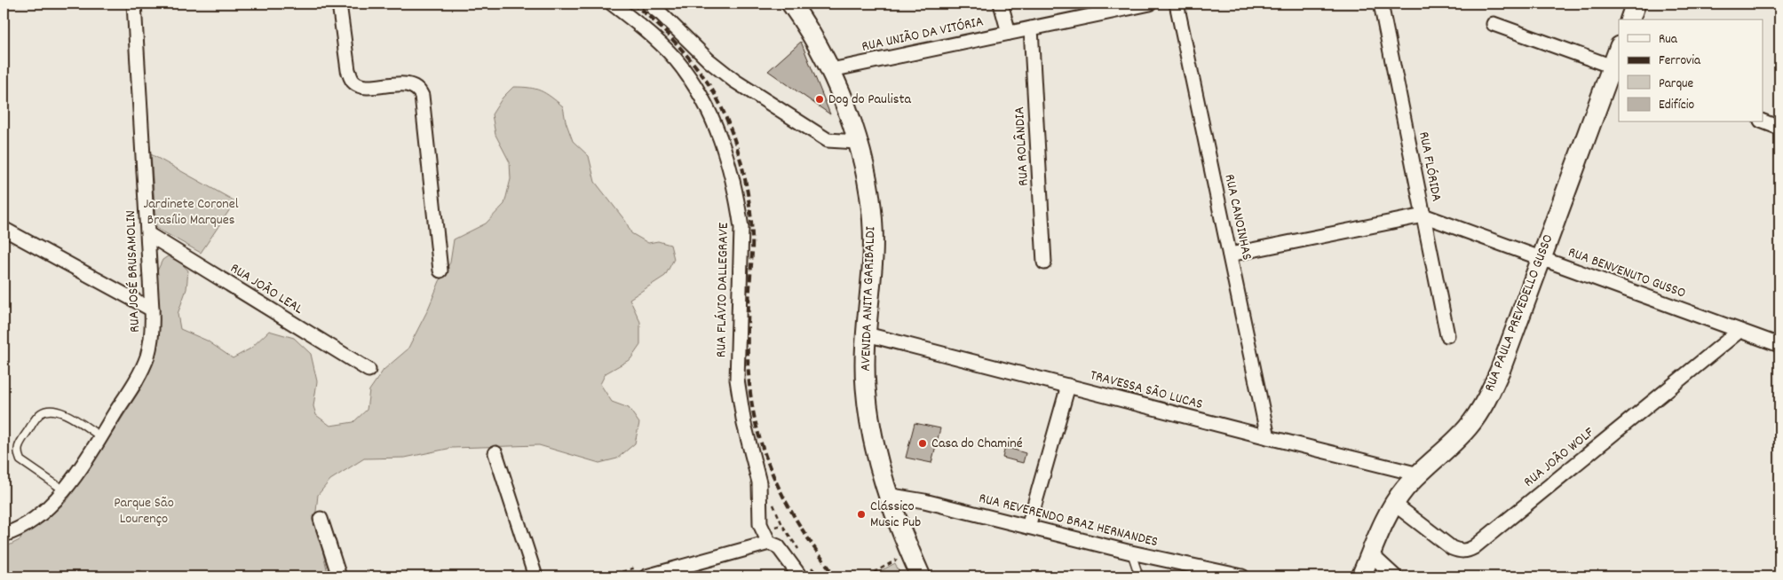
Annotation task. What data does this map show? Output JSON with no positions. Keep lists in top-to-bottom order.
{
  "streets": {
    "street": [
      "RUA UNIÃO DA VITÓRIA",
      "RUA ROLÂNDIA",
      "RUA FLÓRIDA",
      "RUA CANOINHAS",
      "RUA JOSÉ BRUSAMOLIN",
      "RUA BENVENUTO GUSSO",
      "RUA JOÃO LEAL",
      "RUA FLÁVIO DALLEGRAVE",
      "AVENIDA ANITA GARIBALDI",
      "RUA PAULA PREVEDELLO GUSSO",
      "TRAVESSA SÃO LUCAS",
      "RUA JOÃO WOLF",
      "RUA REVERENDO BRAZ HERNANDES"
    ]
  },
  "crossings": [
    ["RUA UNIÃO DA VITÓRIA", "RUA ROLÂNDIA"],
    ["RUA UNIÃO DA VITÓRIA", "AVENIDA ANITA GARIBALDI"],
    ["RUA FLÓRIDA", "RUA BENVENUTO GUSSO"],
    ["RUA CANOINHAS", "TRAVESSA SÃO LUCAS"],
    ["RUA JOSÉ BRUSAMOLIN", "RUA JOÃO LEAL"],
    ["RUA BENVENUTO GUSSO", "RUA PAULA PREVEDELLO GUSSO"],
    ["RUA BENVENUTO GUSSO", "RUA JOÃO WOLF"],
    ["AVENIDA ANITA GARIBALDI", "TRAVESSA SÃO LUCAS"],
    ["AVENIDA ANITA GARIBALDI", "RUA REVERENDO BRAZ HERNANDES"],
    ["RUA PAULA PREVEDELLO GUSSO", "TRAVESSA SÃO LUCAS"],
    ["RUA PAULA PREVEDELLO GUSSO", "RUA JOÃO WOLF"]
  ],
  "parks": ["Jardinete Coronel Brasílio Marques", "Parque São Lourenço"],
  "places": ["Dog do Paulista", "Casa do Chaminé", "Clássico Music Pub"],
  "legend": [
    "Rua",
    "Ferrovia",
    "Parque",
    "Edifício"
  ]
}
